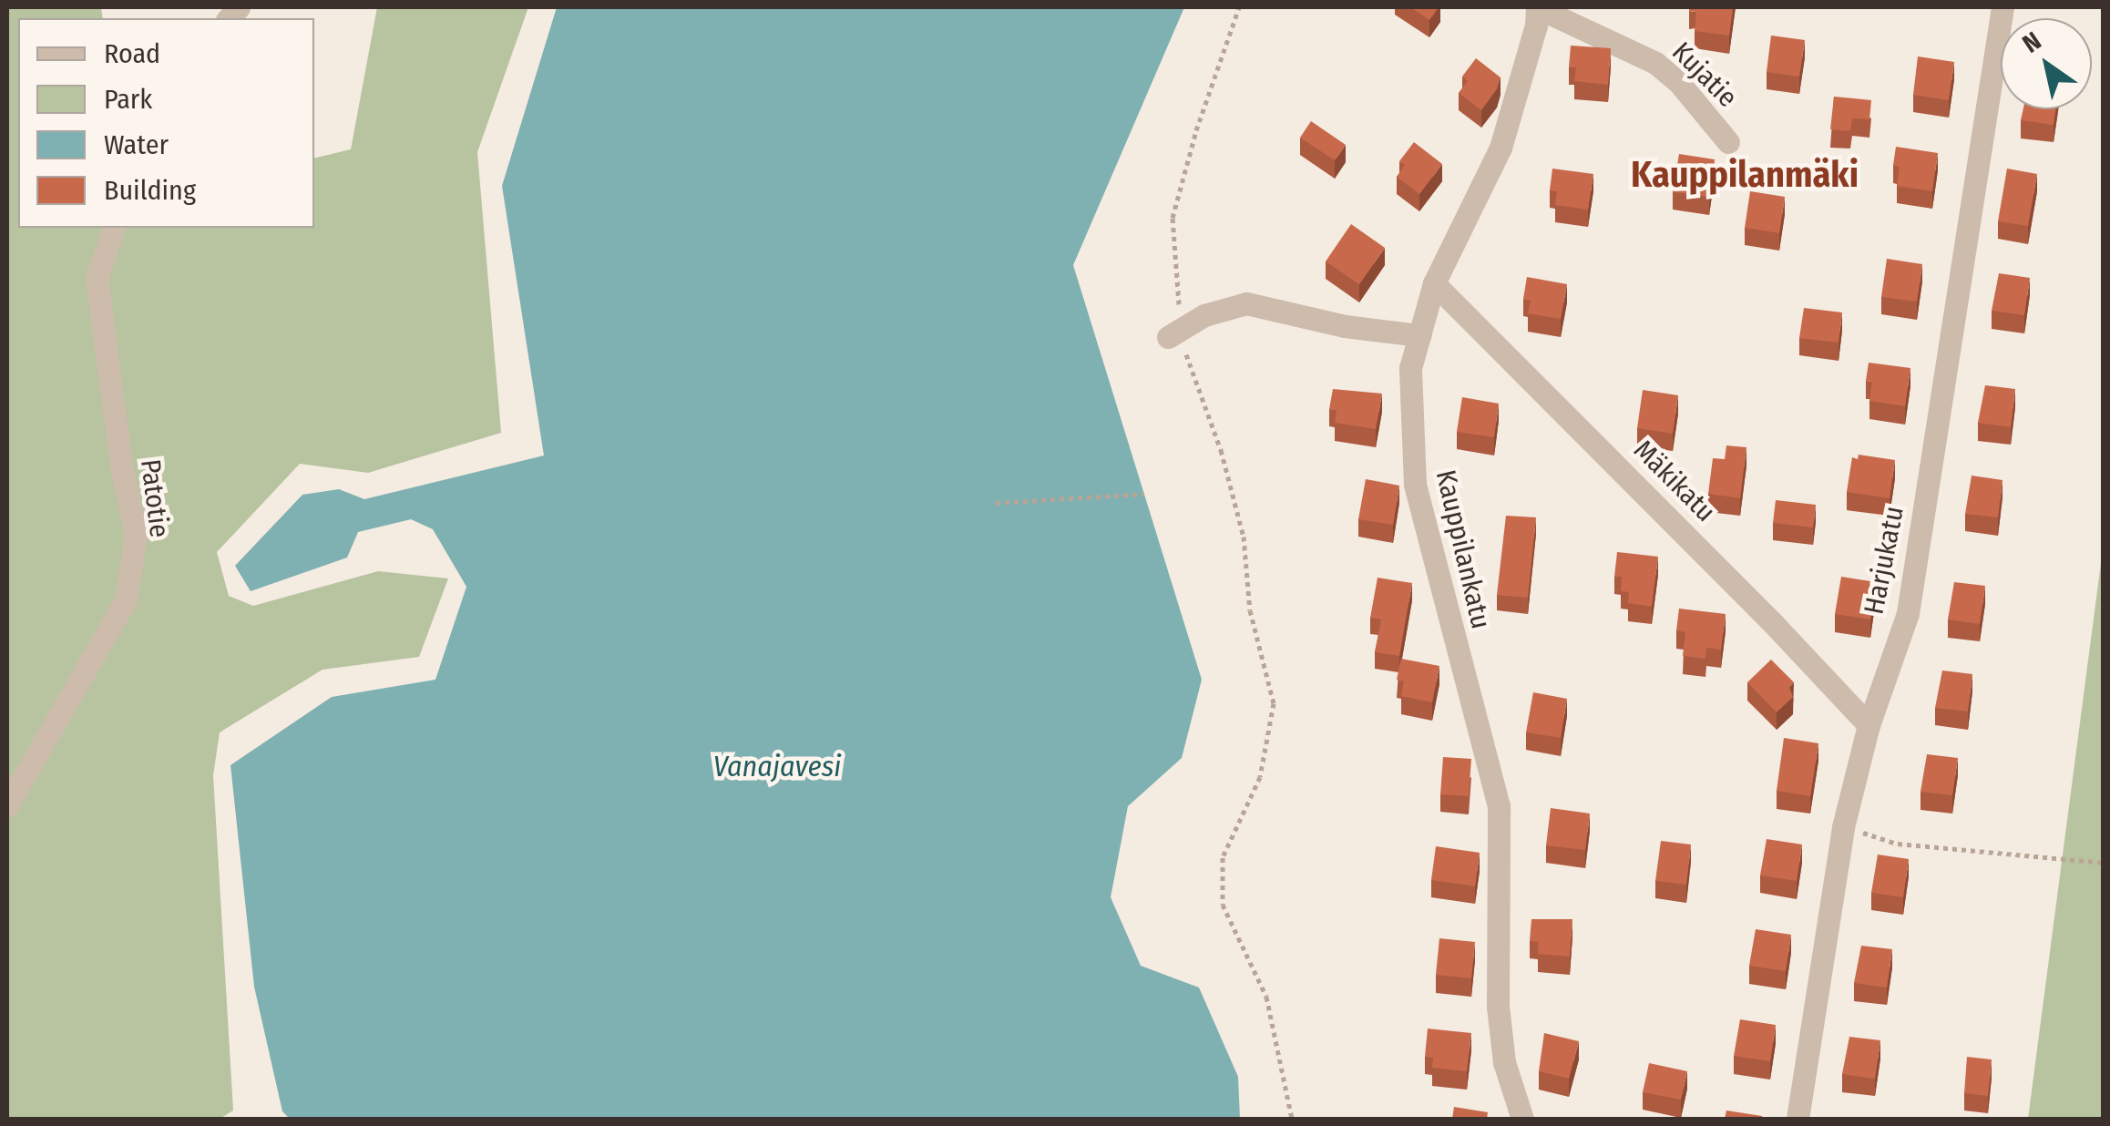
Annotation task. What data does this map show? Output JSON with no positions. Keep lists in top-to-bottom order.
{
  "streets": {
    "street": [
      "Kujatie",
      "Mäkikatu",
      "Patotie",
      "Kauppilankatu",
      "Harjukatu"
    ]
  },
  "crossings": [
    ["Kujatie", "Kauppilankatu"],
    ["Mäkikatu", "Kauppilankatu"],
    ["Mäkikatu", "Harjukatu"]
  ],
  "districts": ["Kauppilanmäki"],
  "water": ["Vanajavesi"],
  "legend": [
    "Road",
    "Park",
    "Water",
    "Building"
  ],
  "north": "top left"
}
